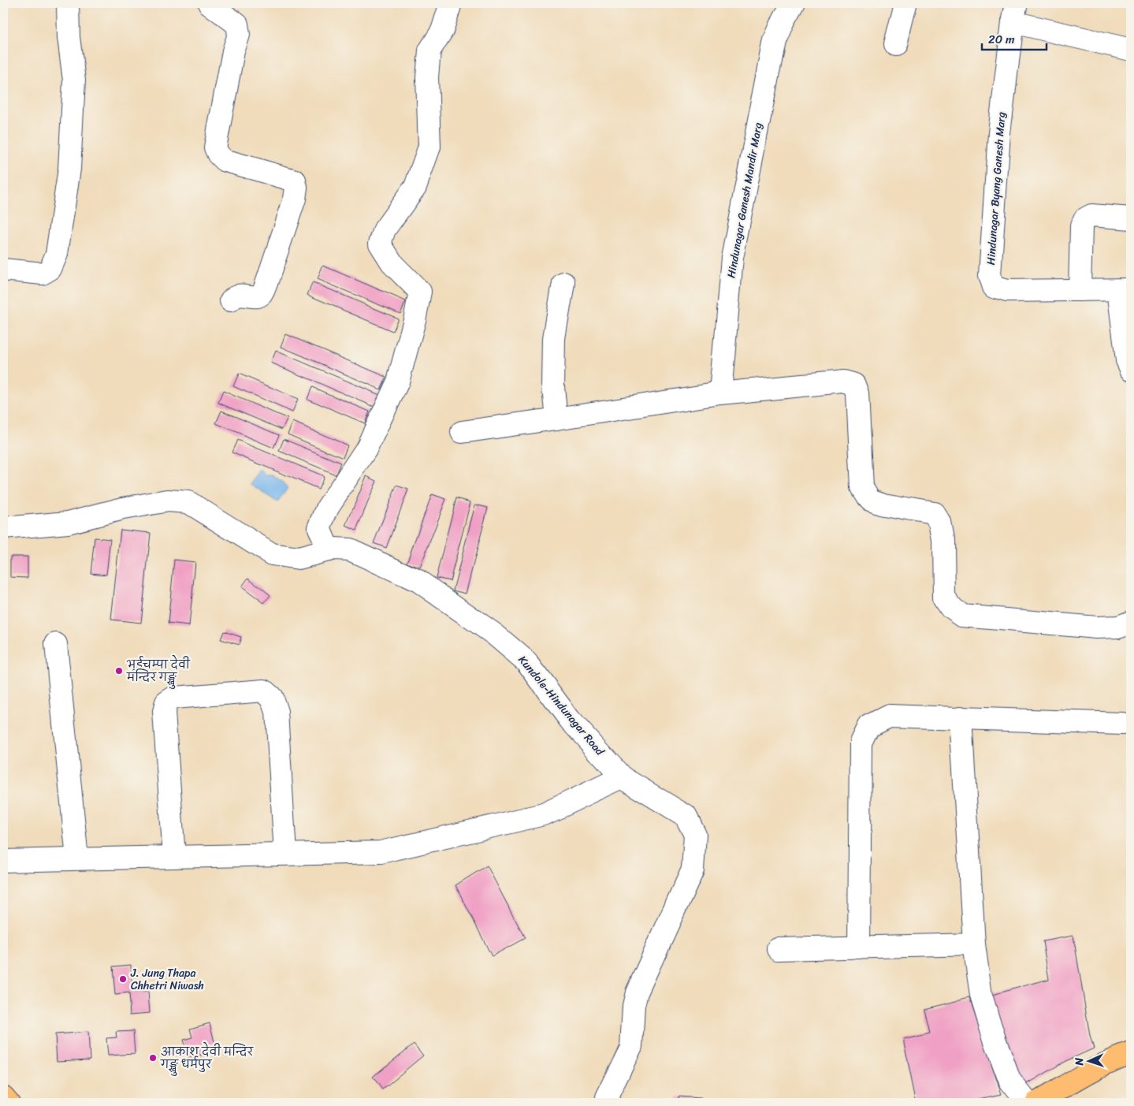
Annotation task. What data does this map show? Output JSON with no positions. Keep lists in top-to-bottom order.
{
  "streets": {
    "street": ["Hindunagar Byang Ganesh Marg", "Hindunagar Ganesh Mandir Marg", "Kundole-Hindunagar Road"]
  },
  "places": ["भुईचम्पा देवी मन्दिर गङ्खु", "J. Jung Thapa Chhetri Niwash", "आकाश देवी मन्दिर गङ्खु धर्मपुर"],
  "scale_bar": "20 m",
  "north": "left"
}
